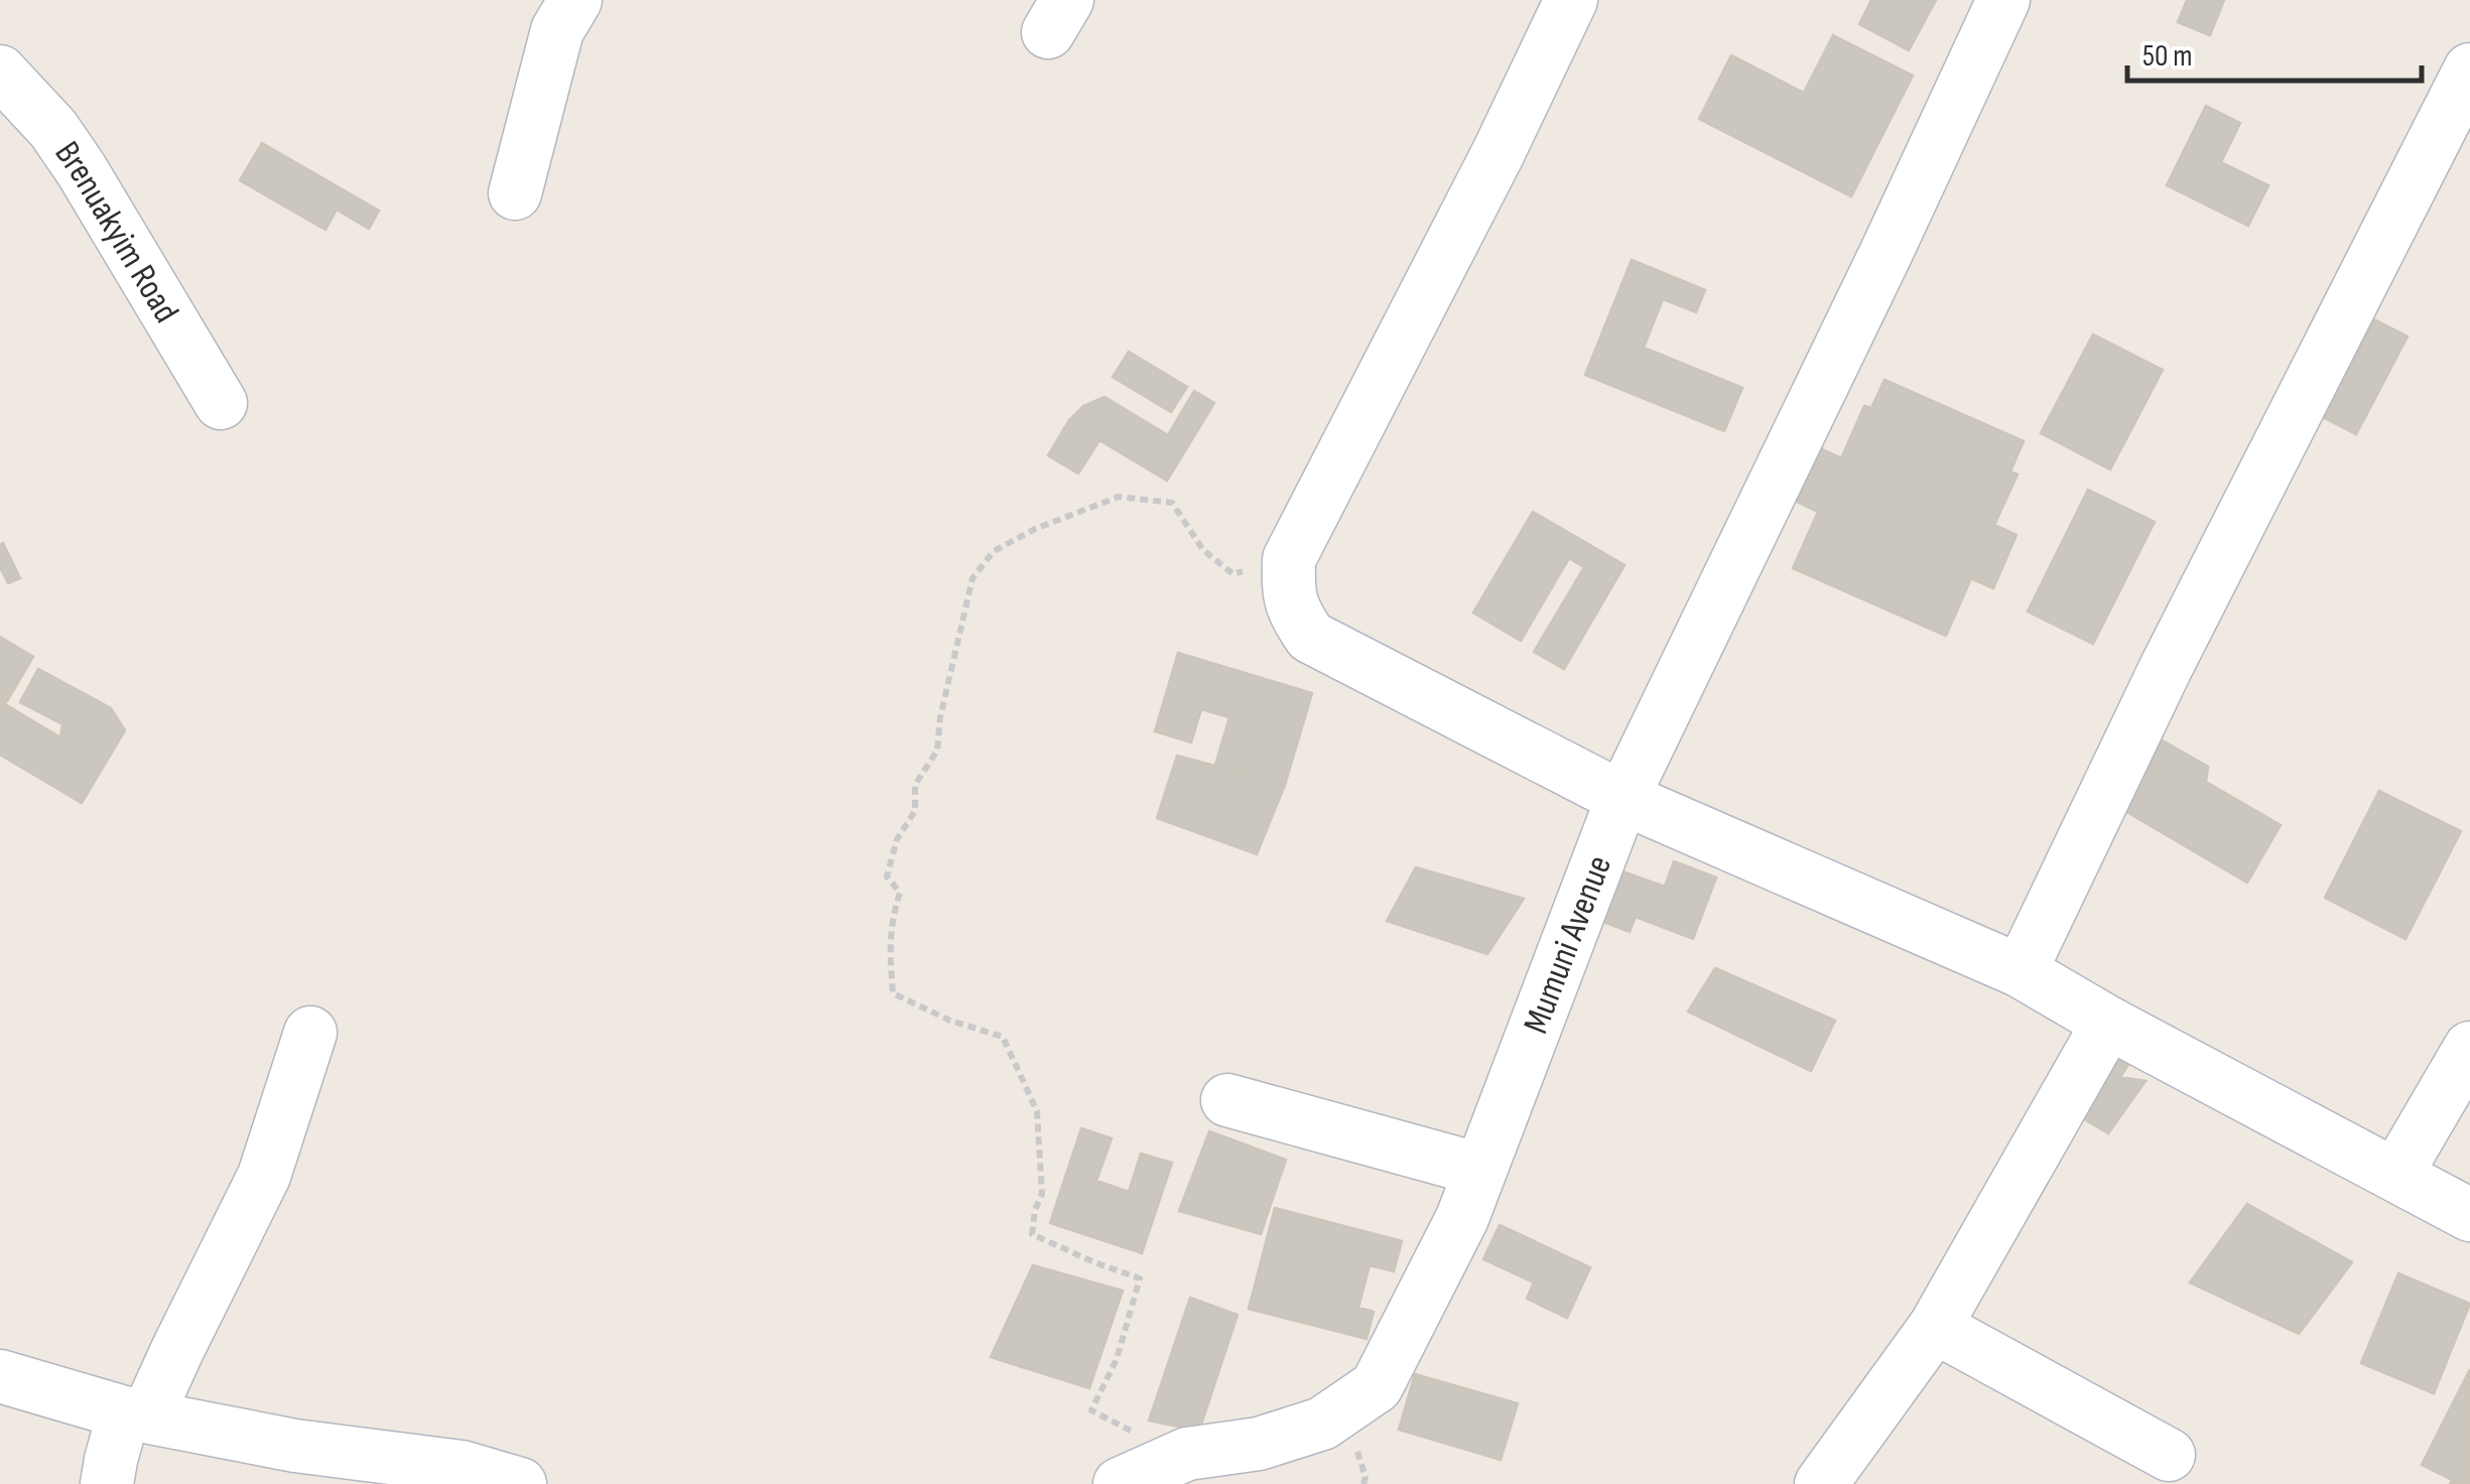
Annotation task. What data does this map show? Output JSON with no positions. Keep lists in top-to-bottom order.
{
  "streets": {
    "street": ["Brenuakyim Road", "Mumuni Avenue"]
  },
  "scale_bar": "50 m"
}
